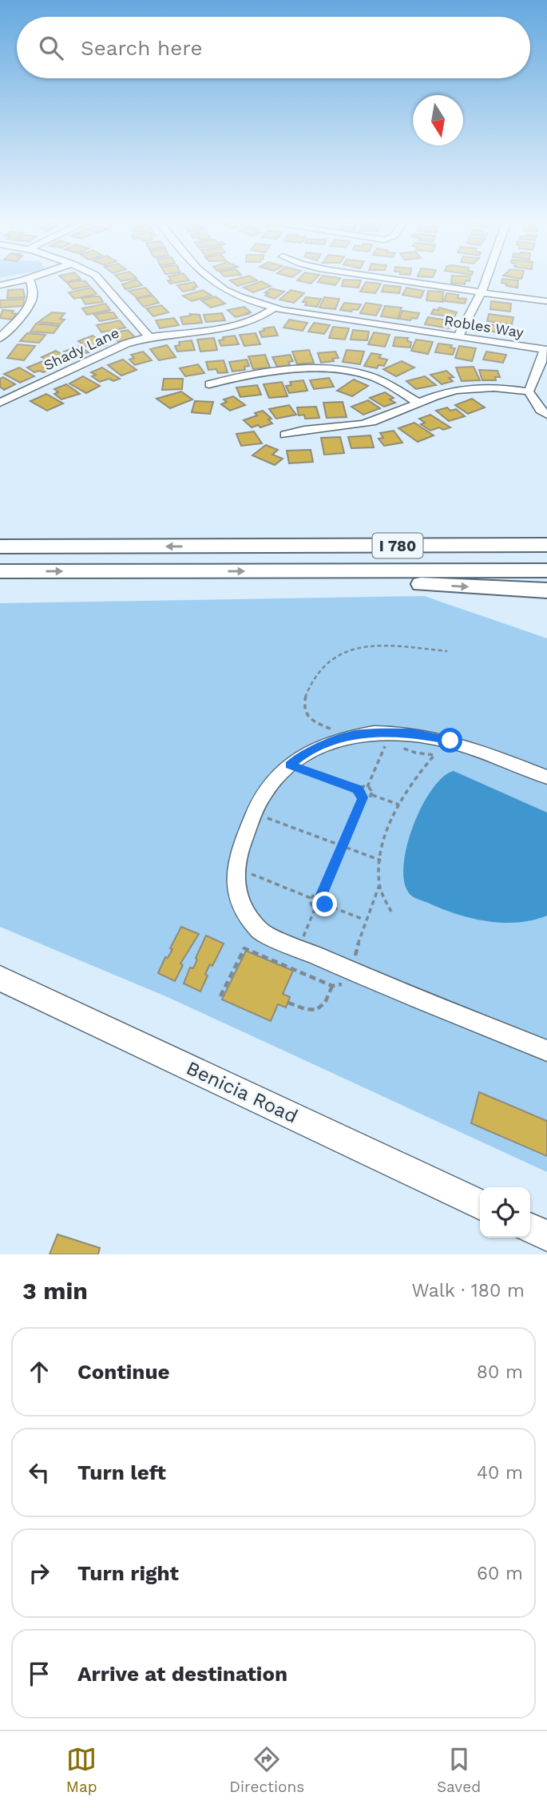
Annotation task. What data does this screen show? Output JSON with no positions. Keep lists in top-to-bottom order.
{
  "streets": {
    "highway": ["I 780"],
    "main road": ["Benicia Road"],
    "street": ["Robles Way", "Shady Lane"]
  },
  "crossings": [
    ["Robles Way", "Shady Lane"]
  ],
  "north": "bottom",
  "page": {
    "search": "Search here",
    "heading": ["3 min", "Walk · 180 m"],
    "list": [
      ["Continue", "80 m"],
      ["Turn left", "40 m"],
      ["Turn right", "60 m"],
      "Arrive at destination"
    ],
    "nav": ["Map", "Directions", "Saved"]
  }
}
